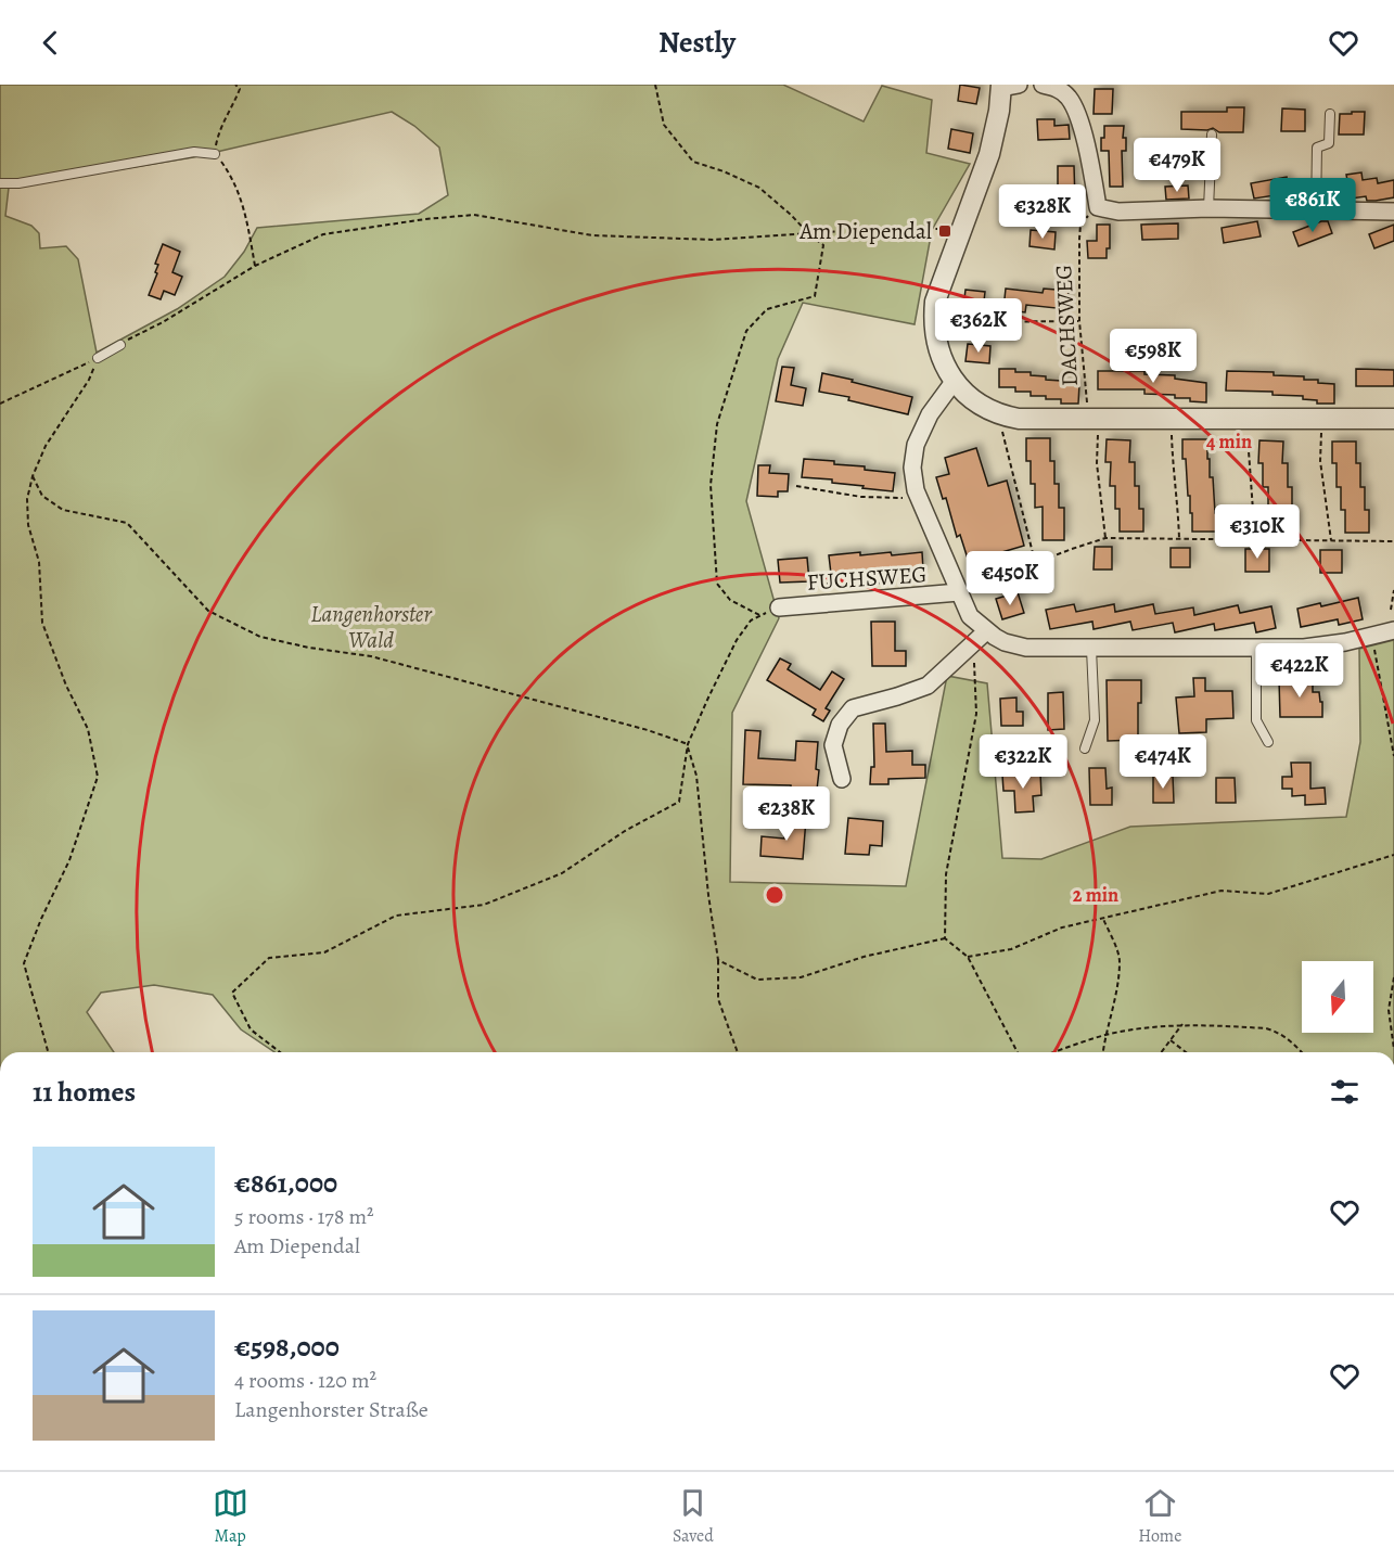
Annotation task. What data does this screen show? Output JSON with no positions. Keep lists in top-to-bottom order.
{
  "streets": {
    "street": ["FUCHSWEG"],
    "path": ["DACHSWEG"]
  },
  "parks": ["Langenhorster Wald"],
  "places": {
    "transit": ["Am Diependal"]
  },
  "north": "bottom",
  "page": {
    "header": "Nestly",
    "price": [
      "€479K",
      "€861K",
      "€328K",
      "€362K",
      "€598K",
      "€310K",
      "€450K",
      "€422K",
      "€322K",
      "€474K",
      "€238K"
    ],
    "heading": "11 homes",
    "list": [
      {
        "name": "€861,000",
        "note": "5 rooms · 178 m² · Am Diependal"
      },
      {
        "name": "€598,000",
        "note": "4 rooms · 120 m² · Langenhorster Straße"
      }
    ],
    "tabs": ["Map", "Saved", "Home"]
  },
  "rings": ["4 min", "2 min"]
}
